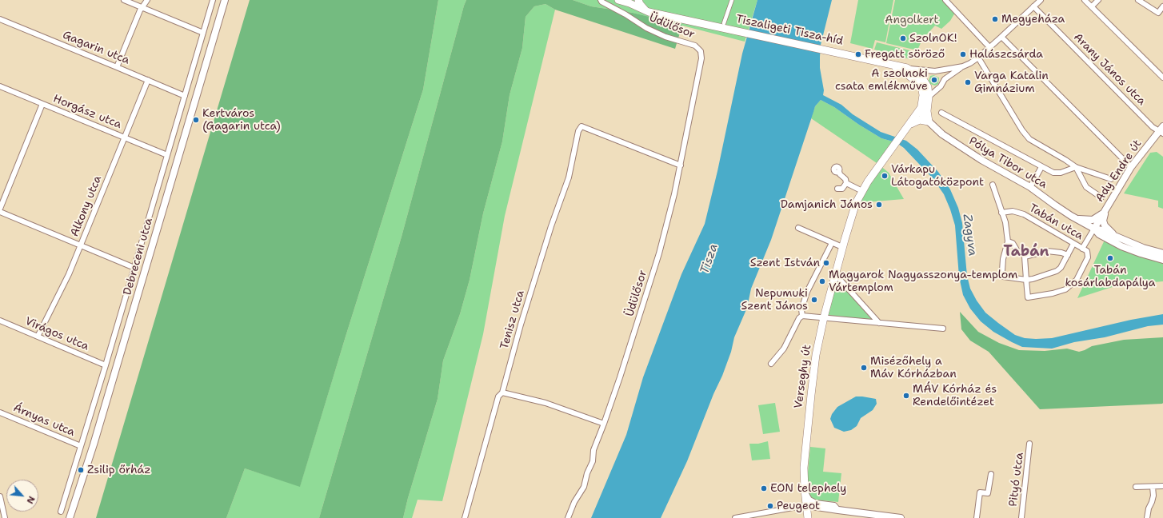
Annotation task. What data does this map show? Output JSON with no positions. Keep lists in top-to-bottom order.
{
  "streets": {
    "main road": ["Tiszaligeti Tisza-híd", "Verseghy út"],
    "street": [
      "Üdülősor",
      "Gagarin utca",
      "Arany János utca",
      "Horgász utca",
      "Pólya Tibor utca",
      "Ady Endre út",
      "Alkony utca",
      "Tabán utca",
      "Debreceni utca",
      "Tenisz utca",
      "Virágos utca",
      "Árnyas utca",
      "Pityó utca"
    ]
  },
  "crossings": [
    ["Üdülősor", "Tenisz utca"],
    ["Gagarin utca", "Alkony utca"],
    ["Gagarin utca", "Debreceni utca"],
    ["Arany János utca", "Ady Endre út"],
    ["Horgász utca", "Alkony utca"],
    ["Horgász utca", "Debreceni utca"],
    ["Pólya Tibor utca", "Ady Endre út"],
    ["Pólya Tibor utca", "Verseghy út"],
    ["Alkony utca", "Virágos utca"],
    ["Debreceni utca", "Virágos utca"],
    ["Debreceni utca", "Árnyas utca"]
  ],
  "districts": ["Tabán"],
  "water": ["Zagyva", "Tisza"],
  "parks": ["Angolkert"],
  "places": [
    "Megyeháza",
    "SzolnOK!",
    "Fregatt söröző",
    "Halászcsárda",
    "A szolnoki csata emlékműve",
    "Varga Katalin Gimnázium",
    "Kertváros (Gagarin utca)",
    "Várkapu Látogatóközpont",
    "Damjanich János",
    "Tabán kosárlabdapálya",
    "Szent István",
    "Magyarok Nagyasszonya-templom Vártemplom",
    "Nepumuki Szent János",
    "Misézőhely a Máv Kórházban",
    "MÁV Kórház és Rendelőintézet",
    "Zsilip őrház",
    "EON telephely",
    "Peugeot"
  ],
  "north": "bottom right"
}
